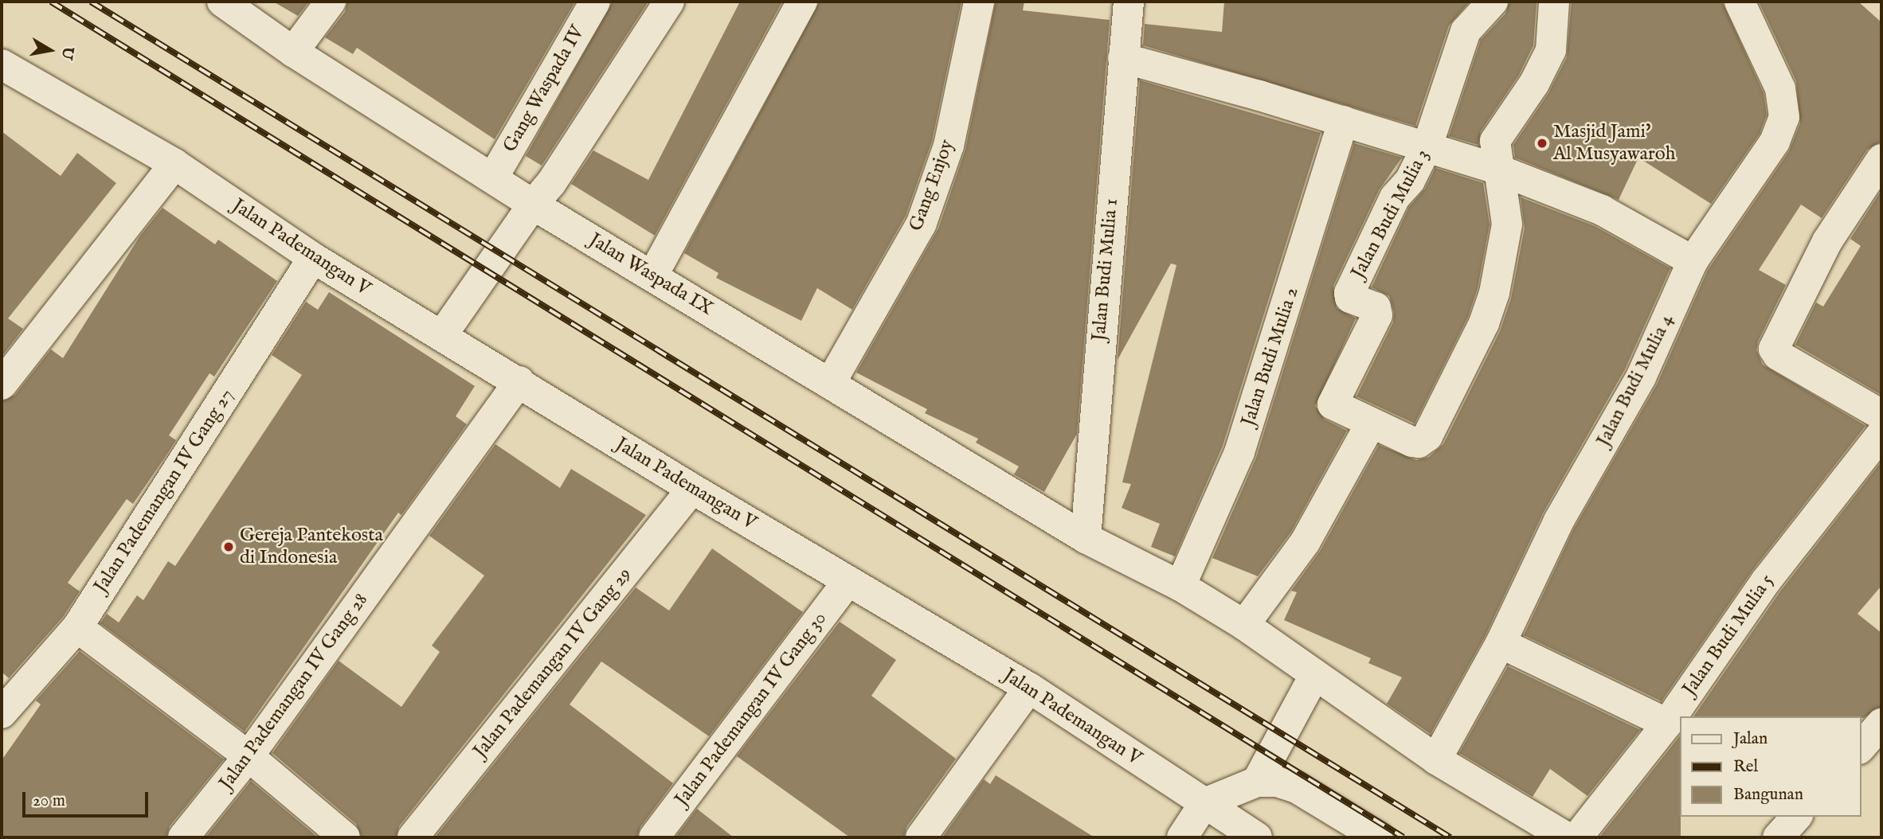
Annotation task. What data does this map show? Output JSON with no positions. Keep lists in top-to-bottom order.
{
  "streets": {
    "street": [
      "Gang Waspada IV",
      "Gang Enjoy",
      "Jalan Budi Mulia 3",
      "Jalan Pademangan V",
      "Jalan Budi Mulia 1",
      "Jalan Waspada IX",
      "Jalan Budi Mulia 2",
      "Jalan Budi Mulia 4",
      "Jalan Pademangan IV Gang 27",
      "Jalan Budi Mulia 5",
      "Jalan Pademangan IV Gang 29",
      "Jalan Pademangan IV Gang 28",
      "Jalan Pademangan IV Gang 30"
    ]
  },
  "crossings": [
    ["Gang Waspada IV", "Jalan Waspada IX"],
    ["Gang Enjoy", "Jalan Waspada IX"],
    ["Jalan Pademangan V", "Jalan Pademangan IV Gang 27"],
    ["Jalan Pademangan V", "Jalan Pademangan IV Gang 29"],
    ["Jalan Pademangan V", "Jalan Pademangan IV Gang 28"],
    ["Jalan Pademangan V", "Jalan Pademangan IV Gang 30"],
    ["Jalan Budi Mulia 1", "Jalan Waspada IX"],
    ["Jalan Waspada IX", "Jalan Budi Mulia 2"],
    ["Jalan Waspada IX", "Jalan Budi Mulia 4"]
  ],
  "places": ["Masjid Jami' Al Musyawaroh", "Gereja Pantekosta di Indonesia"],
  "legend": ["Jalan", "Rel", "Bangunan"],
  "scale_bar": "20 m",
  "north": "right"
}
